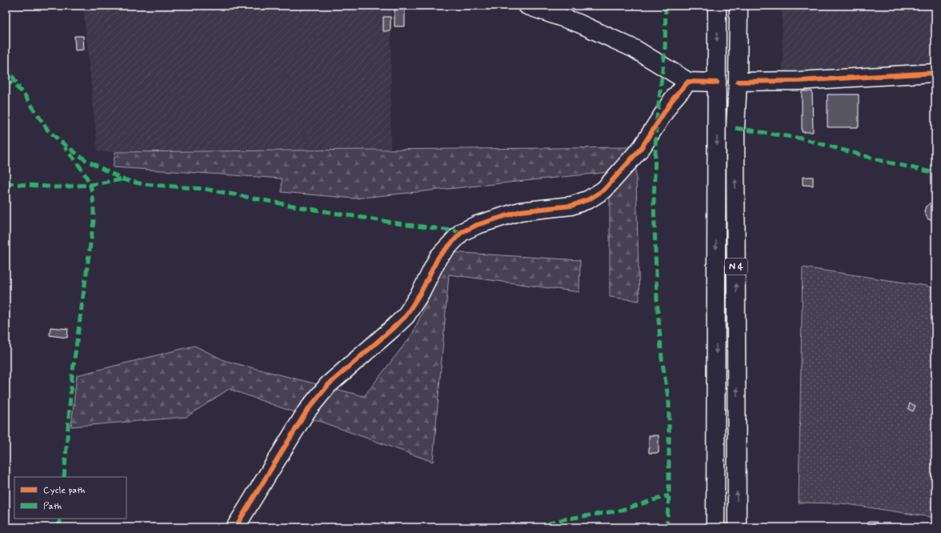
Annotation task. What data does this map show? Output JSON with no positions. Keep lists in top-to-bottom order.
{
  "streets": {
    "main road": ["N 4"]
  },
  "legend": ["Cycle path", "Path"]
}
